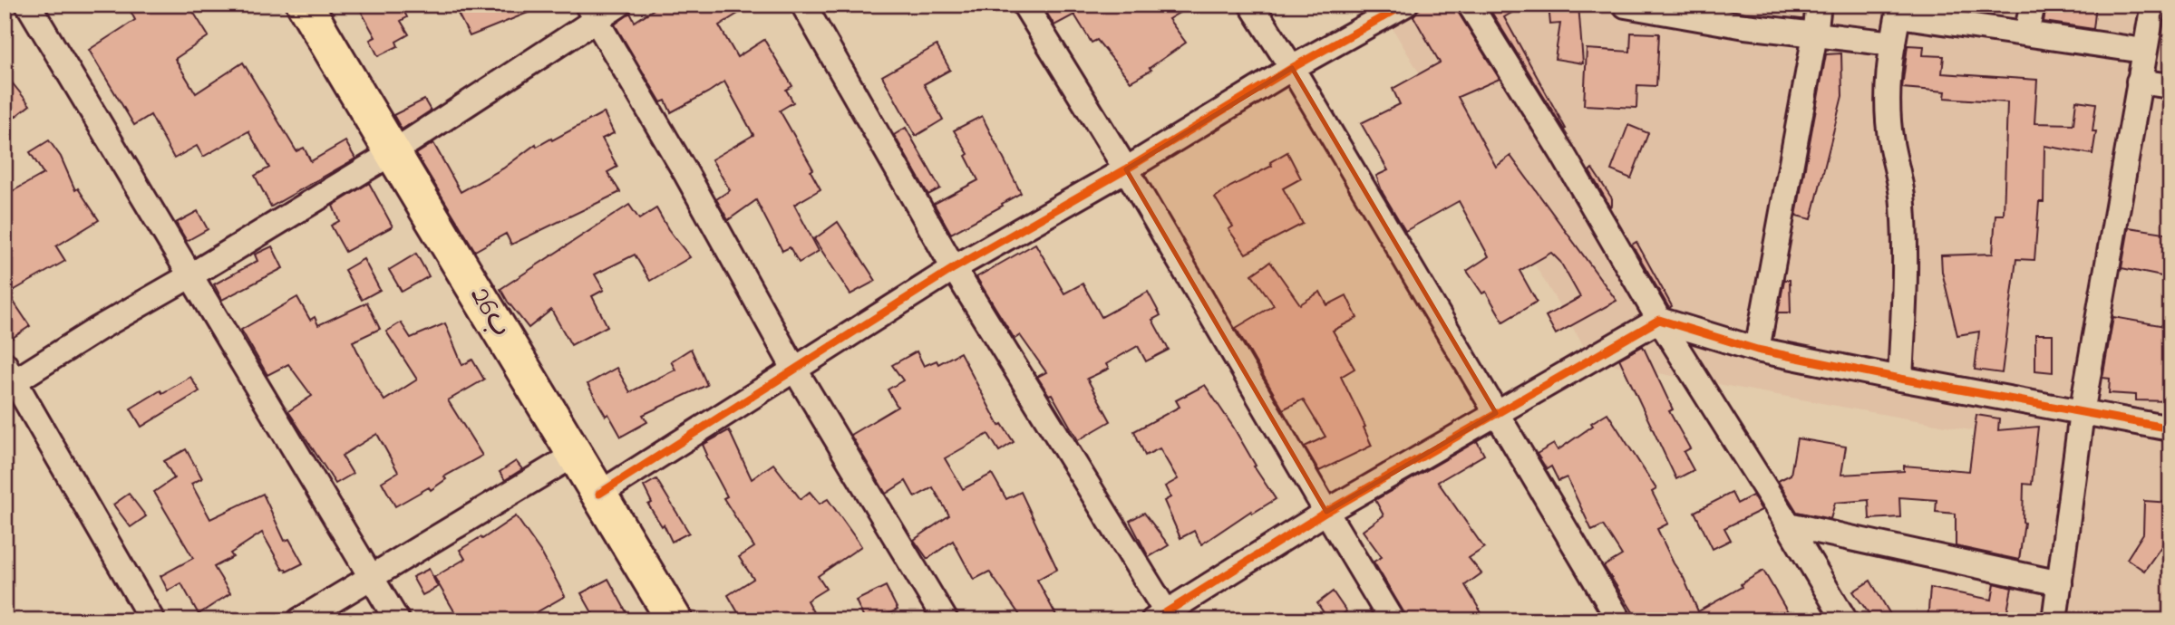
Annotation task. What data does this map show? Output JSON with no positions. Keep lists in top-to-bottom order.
{
  "streets": {
    "highway": ["26ب"]
  }
}
